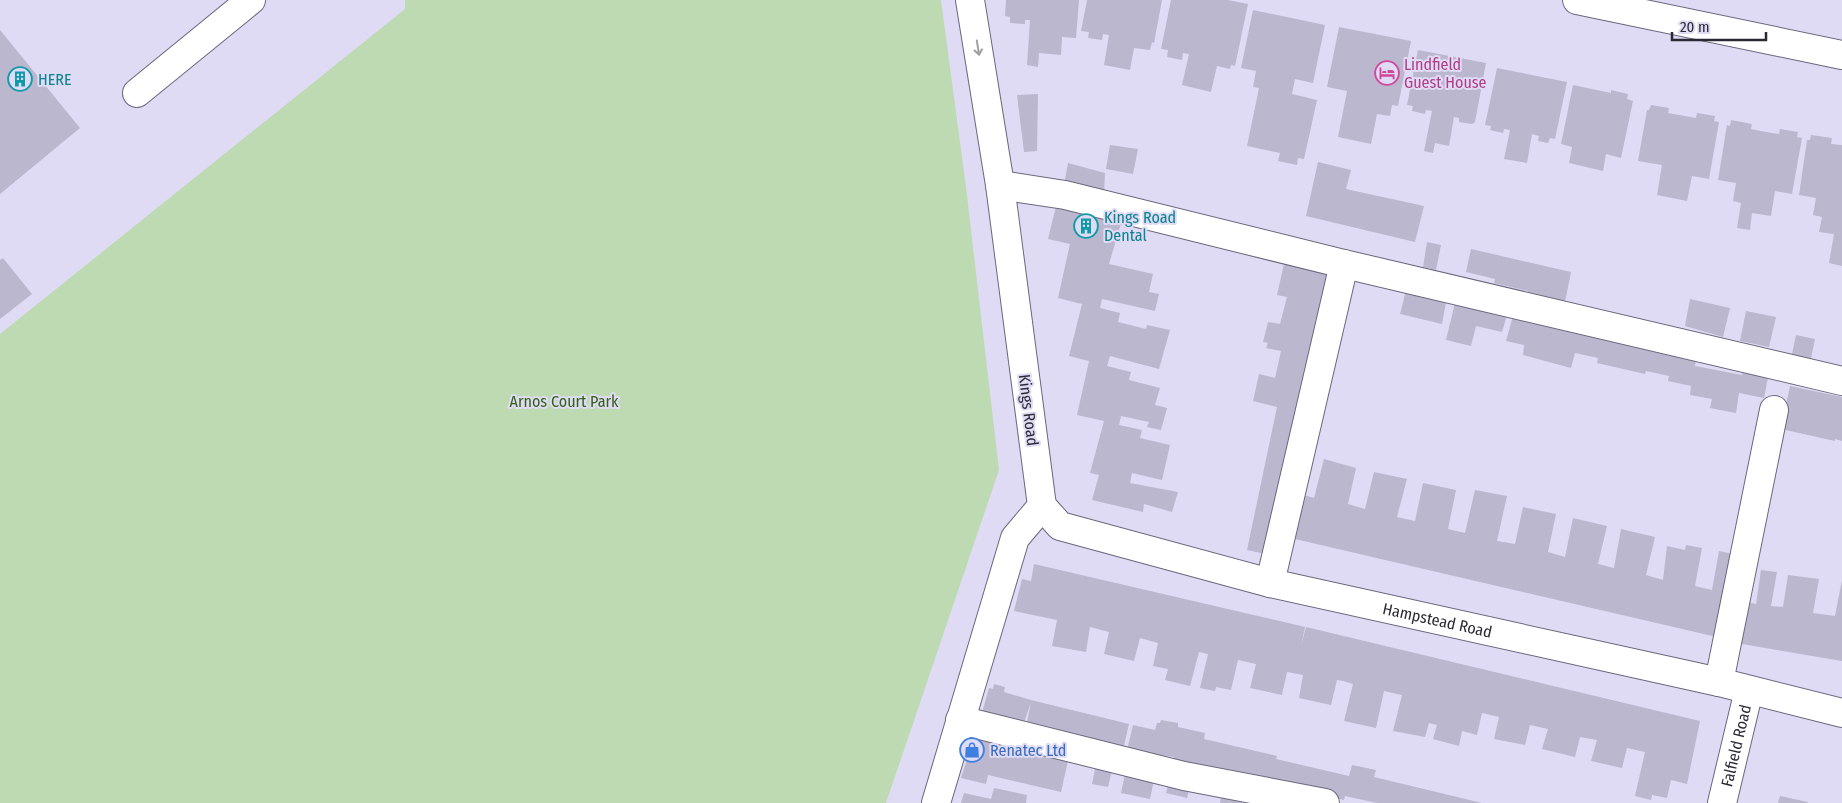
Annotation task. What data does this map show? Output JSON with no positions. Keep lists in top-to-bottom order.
{
  "streets": {
    "main road": ["Kings Road", "Hampstead Road", "Falfield Road"]
  },
  "crossings": [
    ["Kings Road", "Hampstead Road"],
    ["Hampstead Road", "Falfield Road"]
  ],
  "parks": ["Arnos Court Park"],
  "places": {
    "hotel": ["Lindfield Guest House"],
    "building": ["HERE", "Kings Road Dental"],
    "shop": ["Renatec Ltd"]
  },
  "scale_bar": "20 m"
}
